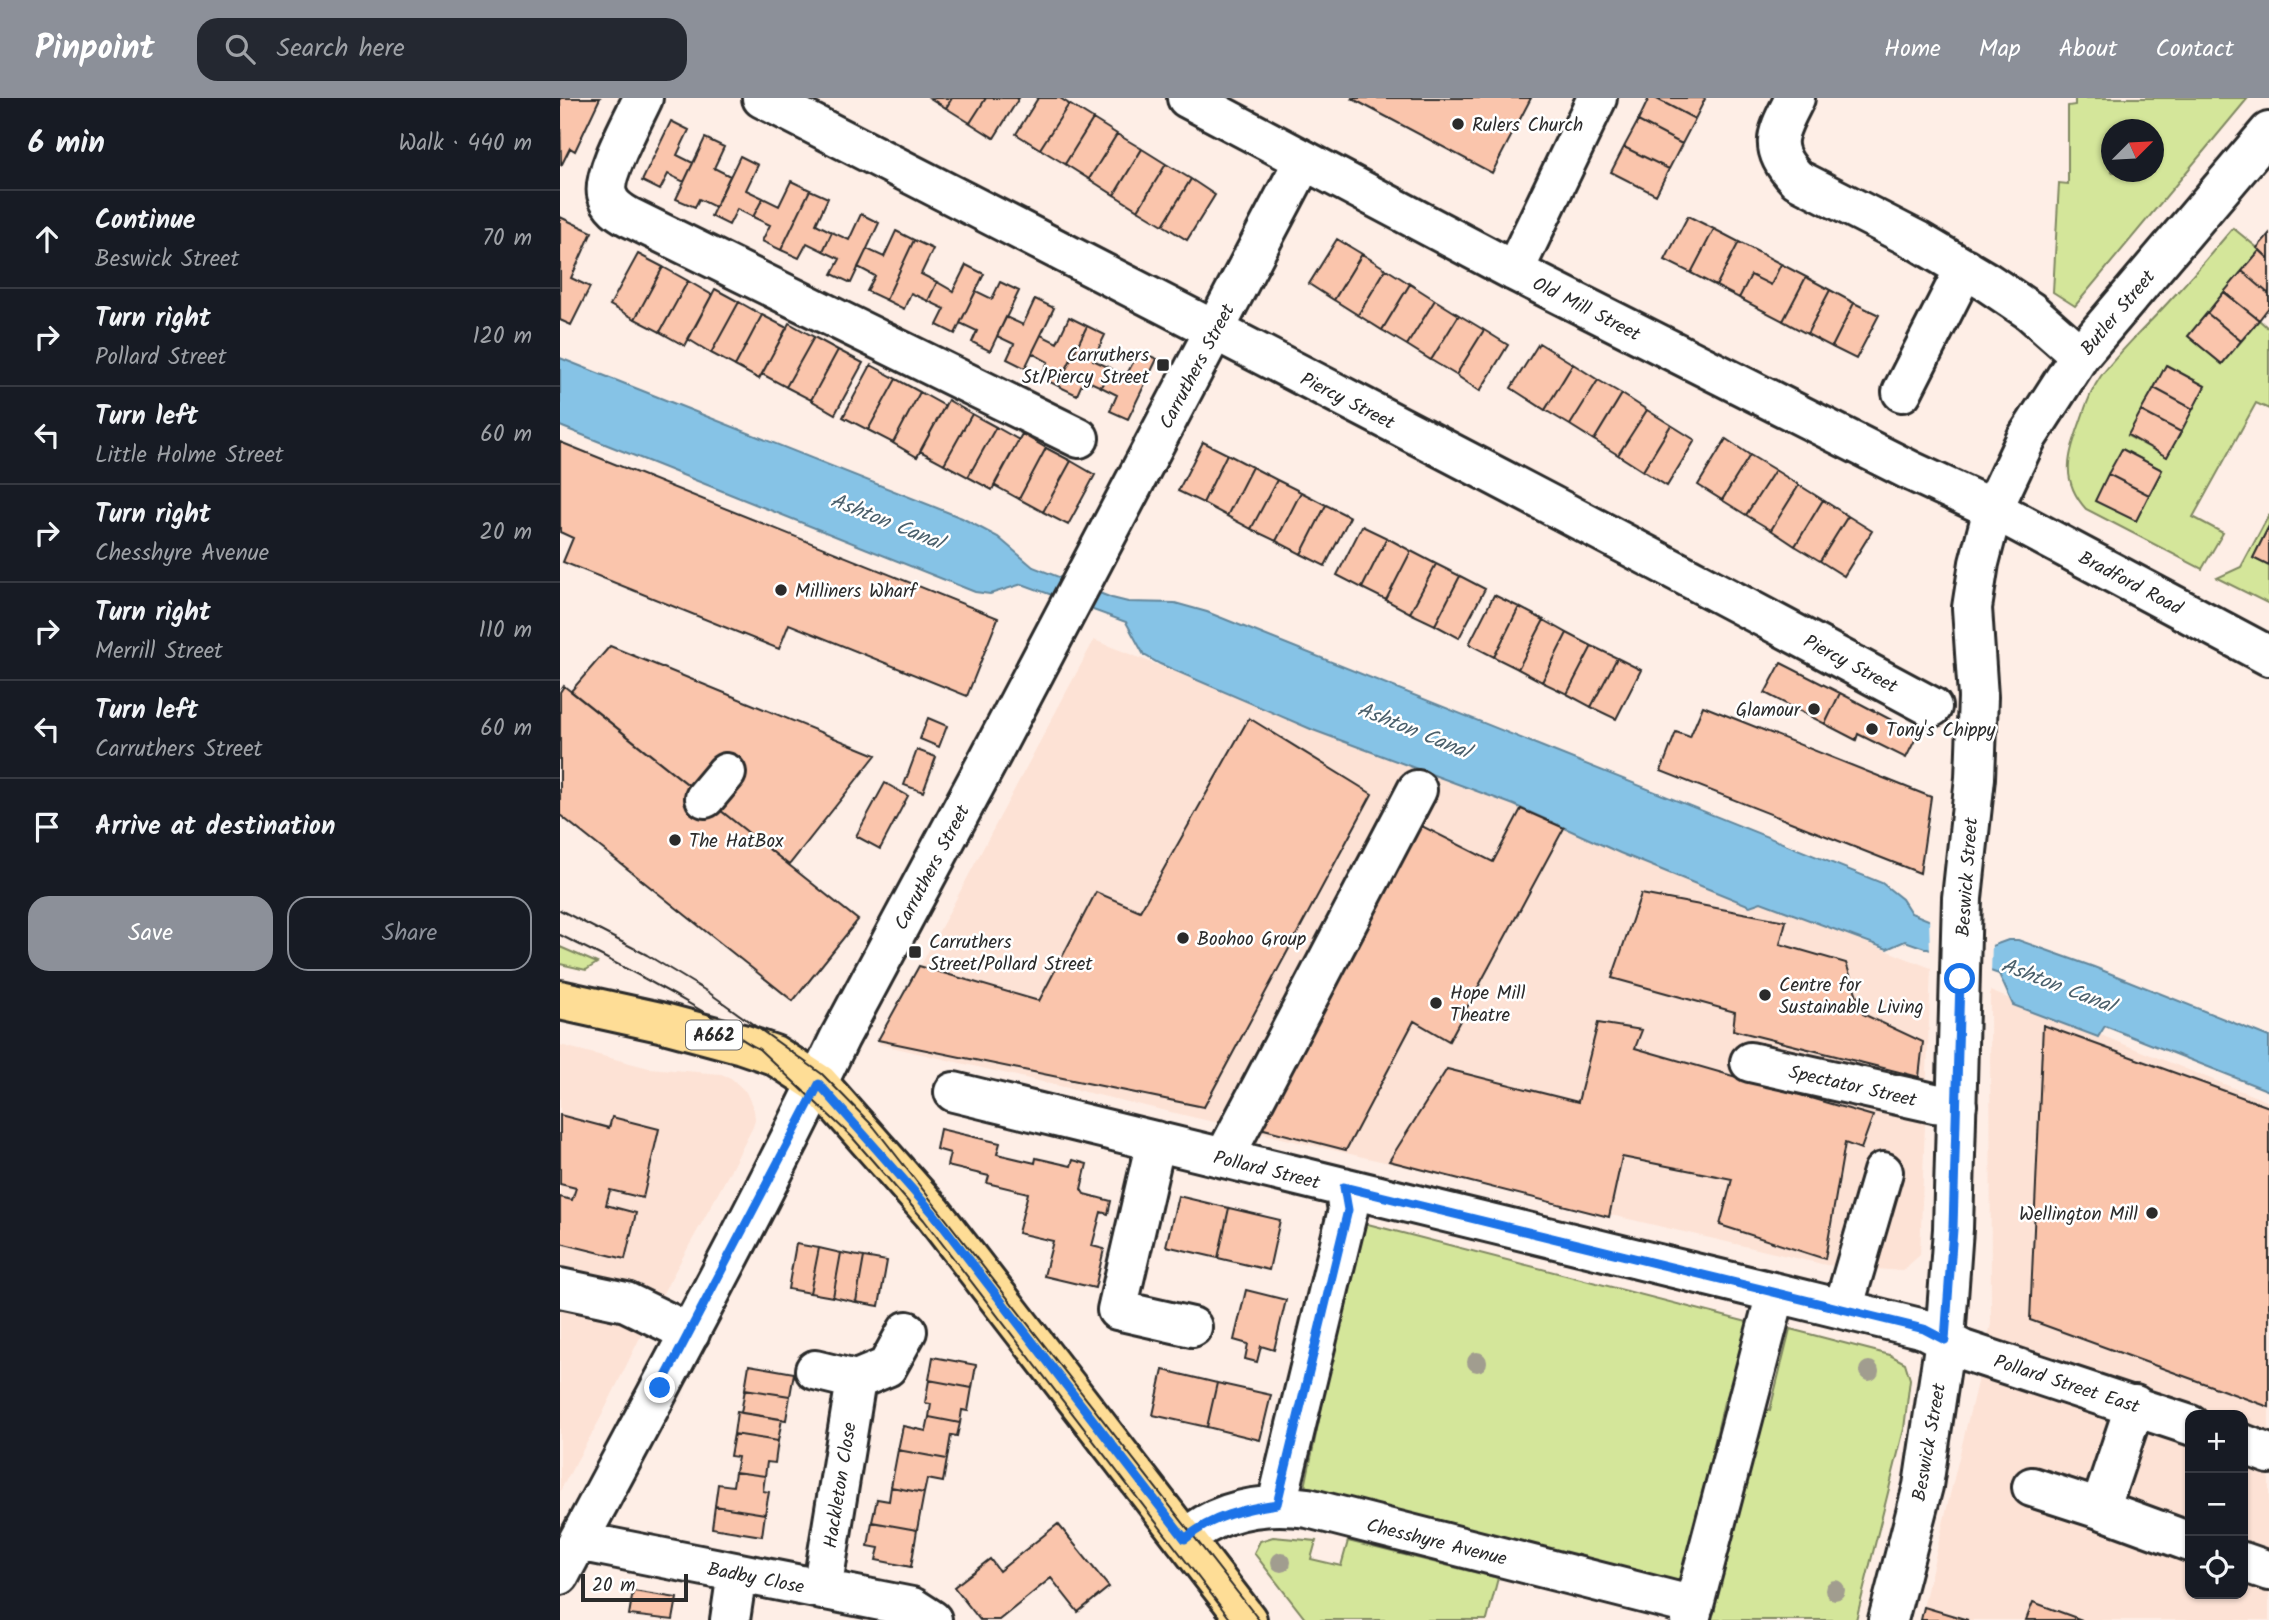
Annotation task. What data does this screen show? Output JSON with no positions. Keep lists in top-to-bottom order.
{
  "streets": {
    "main road": ["A662"],
    "street": [
      "Old Mill Street",
      "Butler Street",
      "Carruthers Street",
      "Piercy Street",
      "Bradford Road",
      "Beswick Street",
      "Spectator Street",
      "Pollard Street",
      "Pollard Street East",
      "Hackleton Close",
      "Chesshyre Avenue",
      "Badby Close"
    ]
  },
  "crossings": [
    ["Old Mill Street", "Butler Street"],
    ["Old Mill Street", "Carruthers Street"],
    ["Old Mill Street", "Bradford Road"],
    ["Old Mill Street", "Beswick Street"],
    ["Butler Street", "Bradford Road"],
    ["Butler Street", "Beswick Street"],
    ["Carruthers Street", "Piercy Street"],
    ["Carruthers Street", "A662"],
    ["Carruthers Street", "Badby Close"],
    ["Bradford Road", "Beswick Street"],
    ["Beswick Street", "Spectator Street"],
    ["Beswick Street", "Pollard Street"],
    ["Beswick Street", "Pollard Street East"],
    ["A662", "Chesshyre Avenue"],
    ["Pollard Street", "Pollard Street East"],
    ["Hackleton Close", "Badby Close"]
  ],
  "water": ["Ashton Canal"],
  "places": {
    "other": [
      "Rulers Church",
      "Milliners Wharf",
      "Glamour",
      "Tony's Chippy",
      "The HatBox",
      "Boohoo Group",
      "Centre for Sustainable Living",
      "Hope Mill Theatre",
      "Wellington Mill"
    ],
    "transit": ["Carruthers St/Piercy Street", "Carruthers Street/Pollard Street"]
  },
  "scale_bar": "20 m",
  "north": "top right",
  "page": {
    "header": "Pinpoint",
    "search": "Search here",
    "nav": [
      "Home",
      "Map",
      "About",
      "Contact"
    ],
    "heading": ["6 min", "Walk · 440 m"],
    "list": [
      ["Continue", "Beswick Street", "70 m"],
      ["Turn right", "Pollard Street", "120 m"],
      ["Turn left", "Little Holme Street", "60 m"],
      ["Turn right", "Chesshyre Avenue", "20 m"],
      ["Turn right", "Merrill Street", "110 m"],
      ["Turn left", "Carruthers Street", "60 m"],
      "Arrive at destination"
    ],
    "buttons": ["Save", "Share"],
    "map_buttons": ["+", "−"],
    "scale": "20 m"
  }
}
